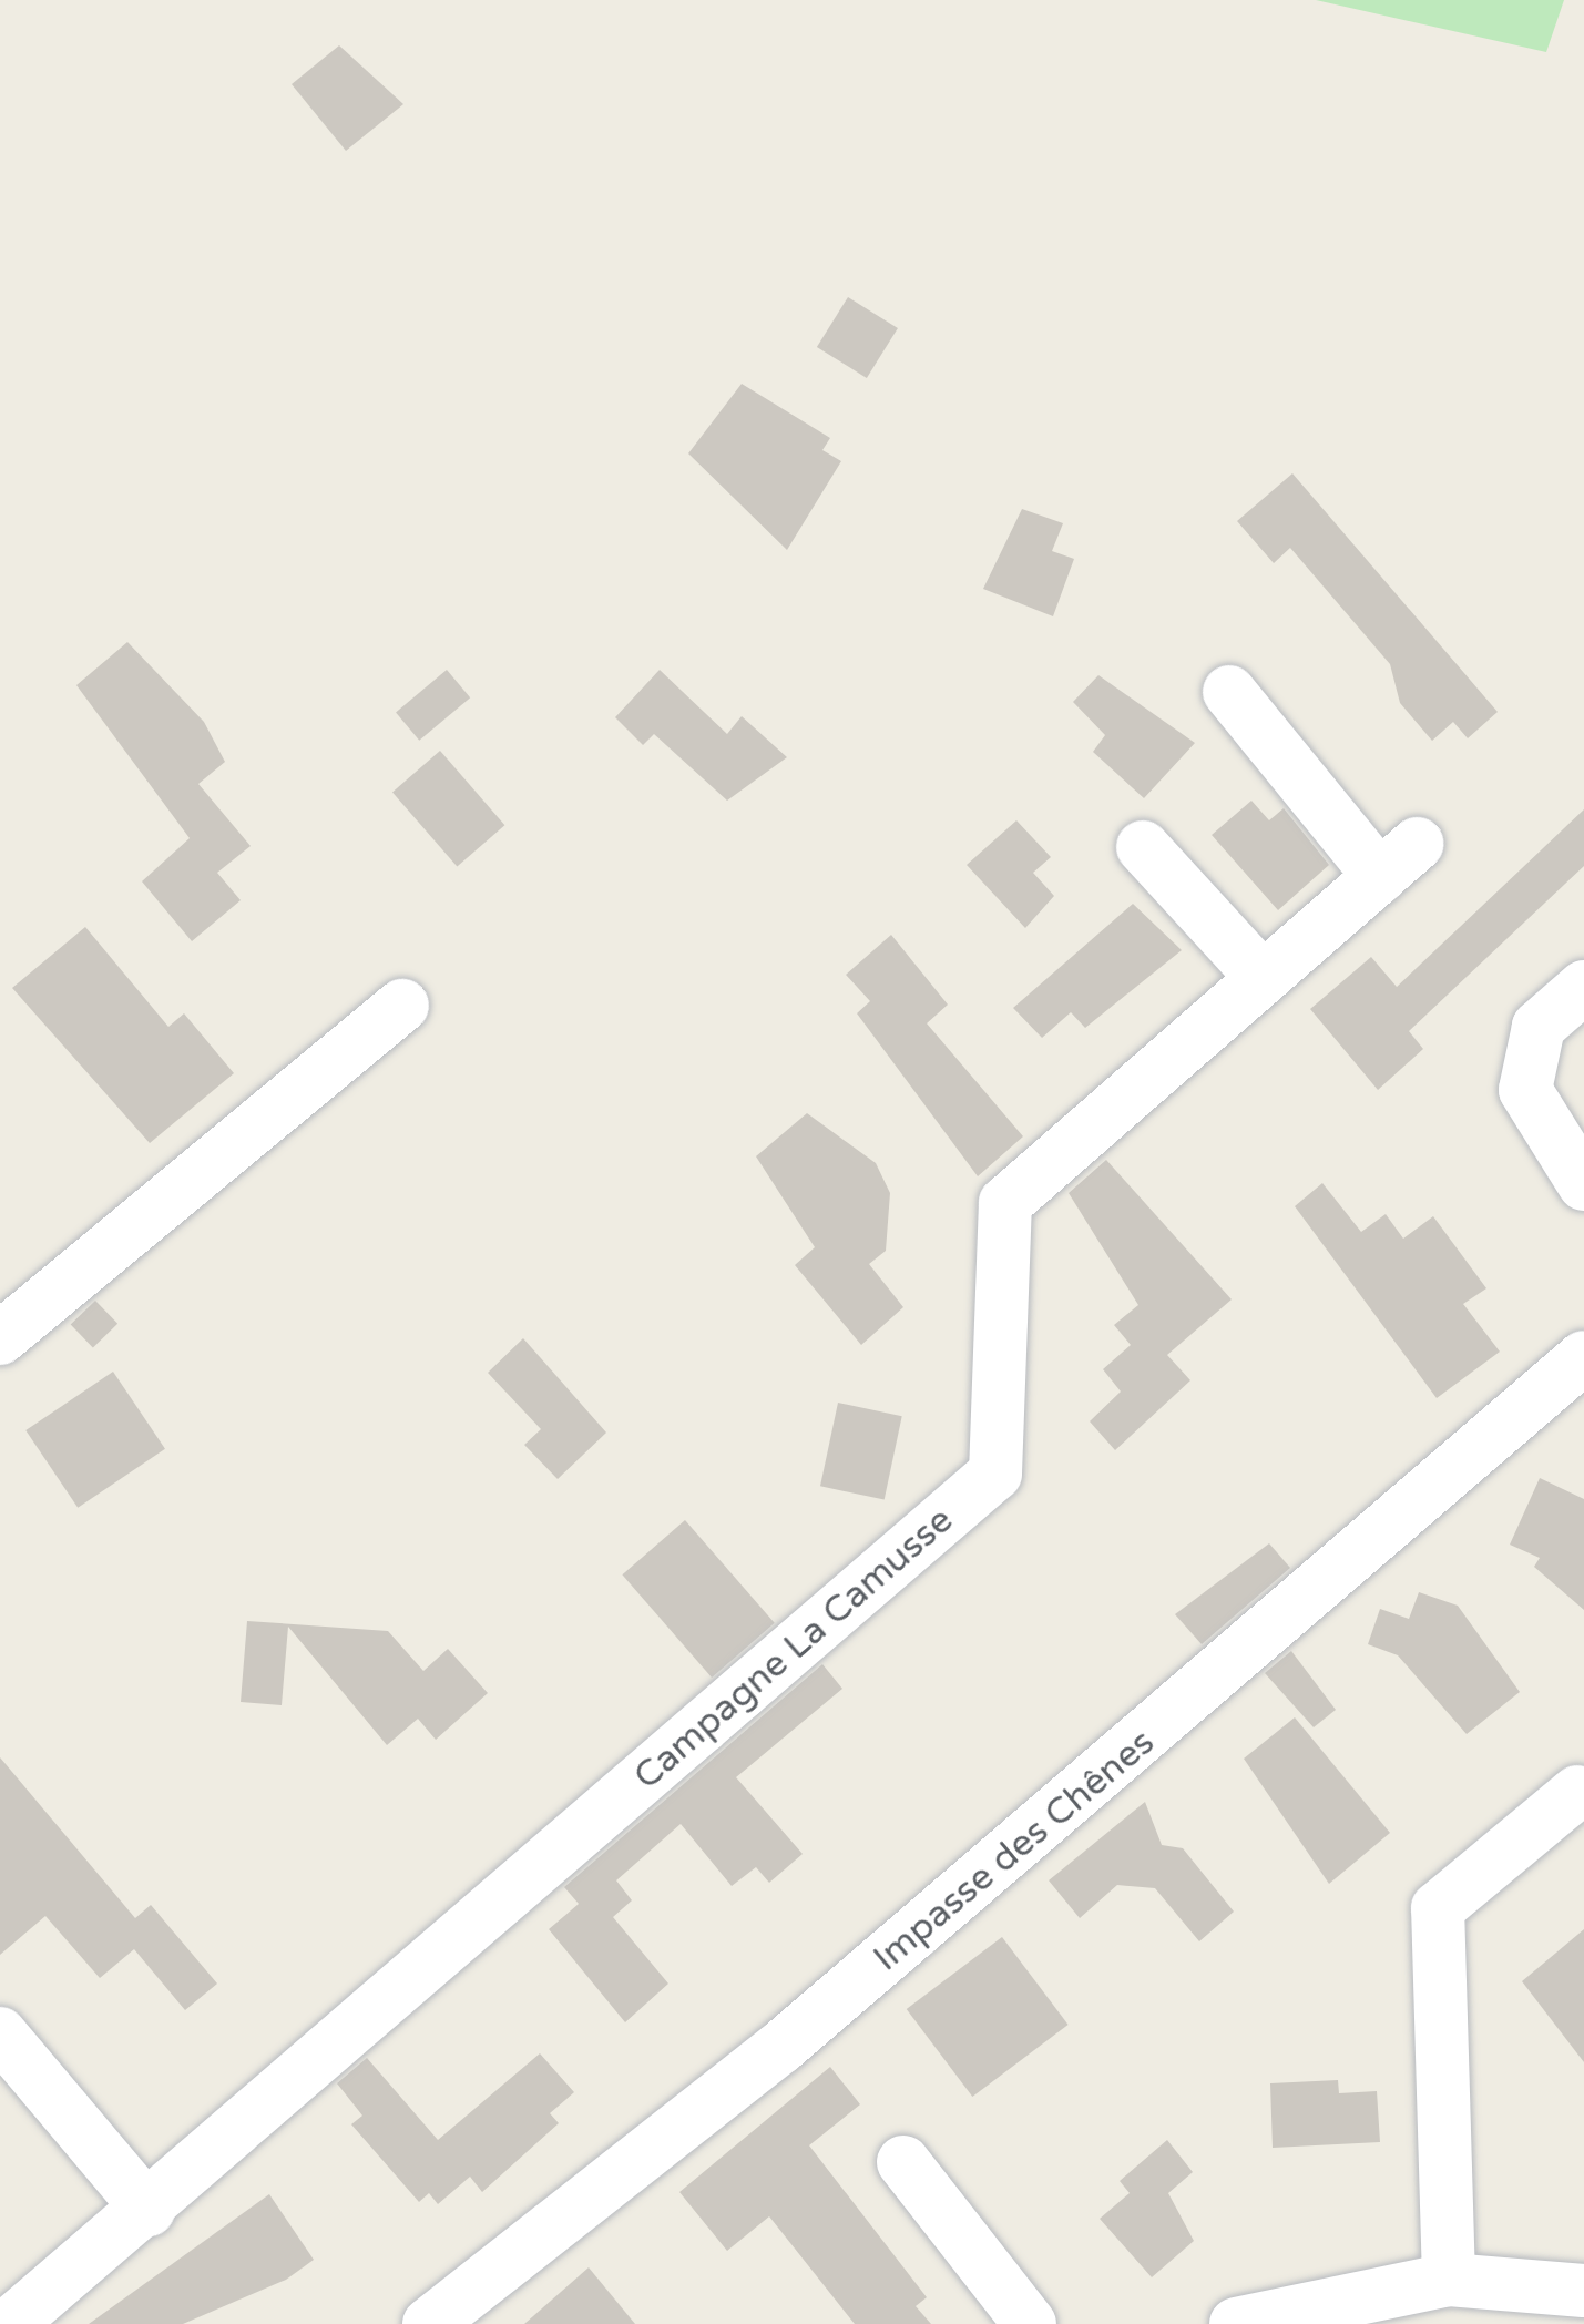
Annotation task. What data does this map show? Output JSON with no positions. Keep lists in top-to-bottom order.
{
  "streets": {
    "street": ["Campagne La Camusse", "Impasse des Chênes"]
  }
}
